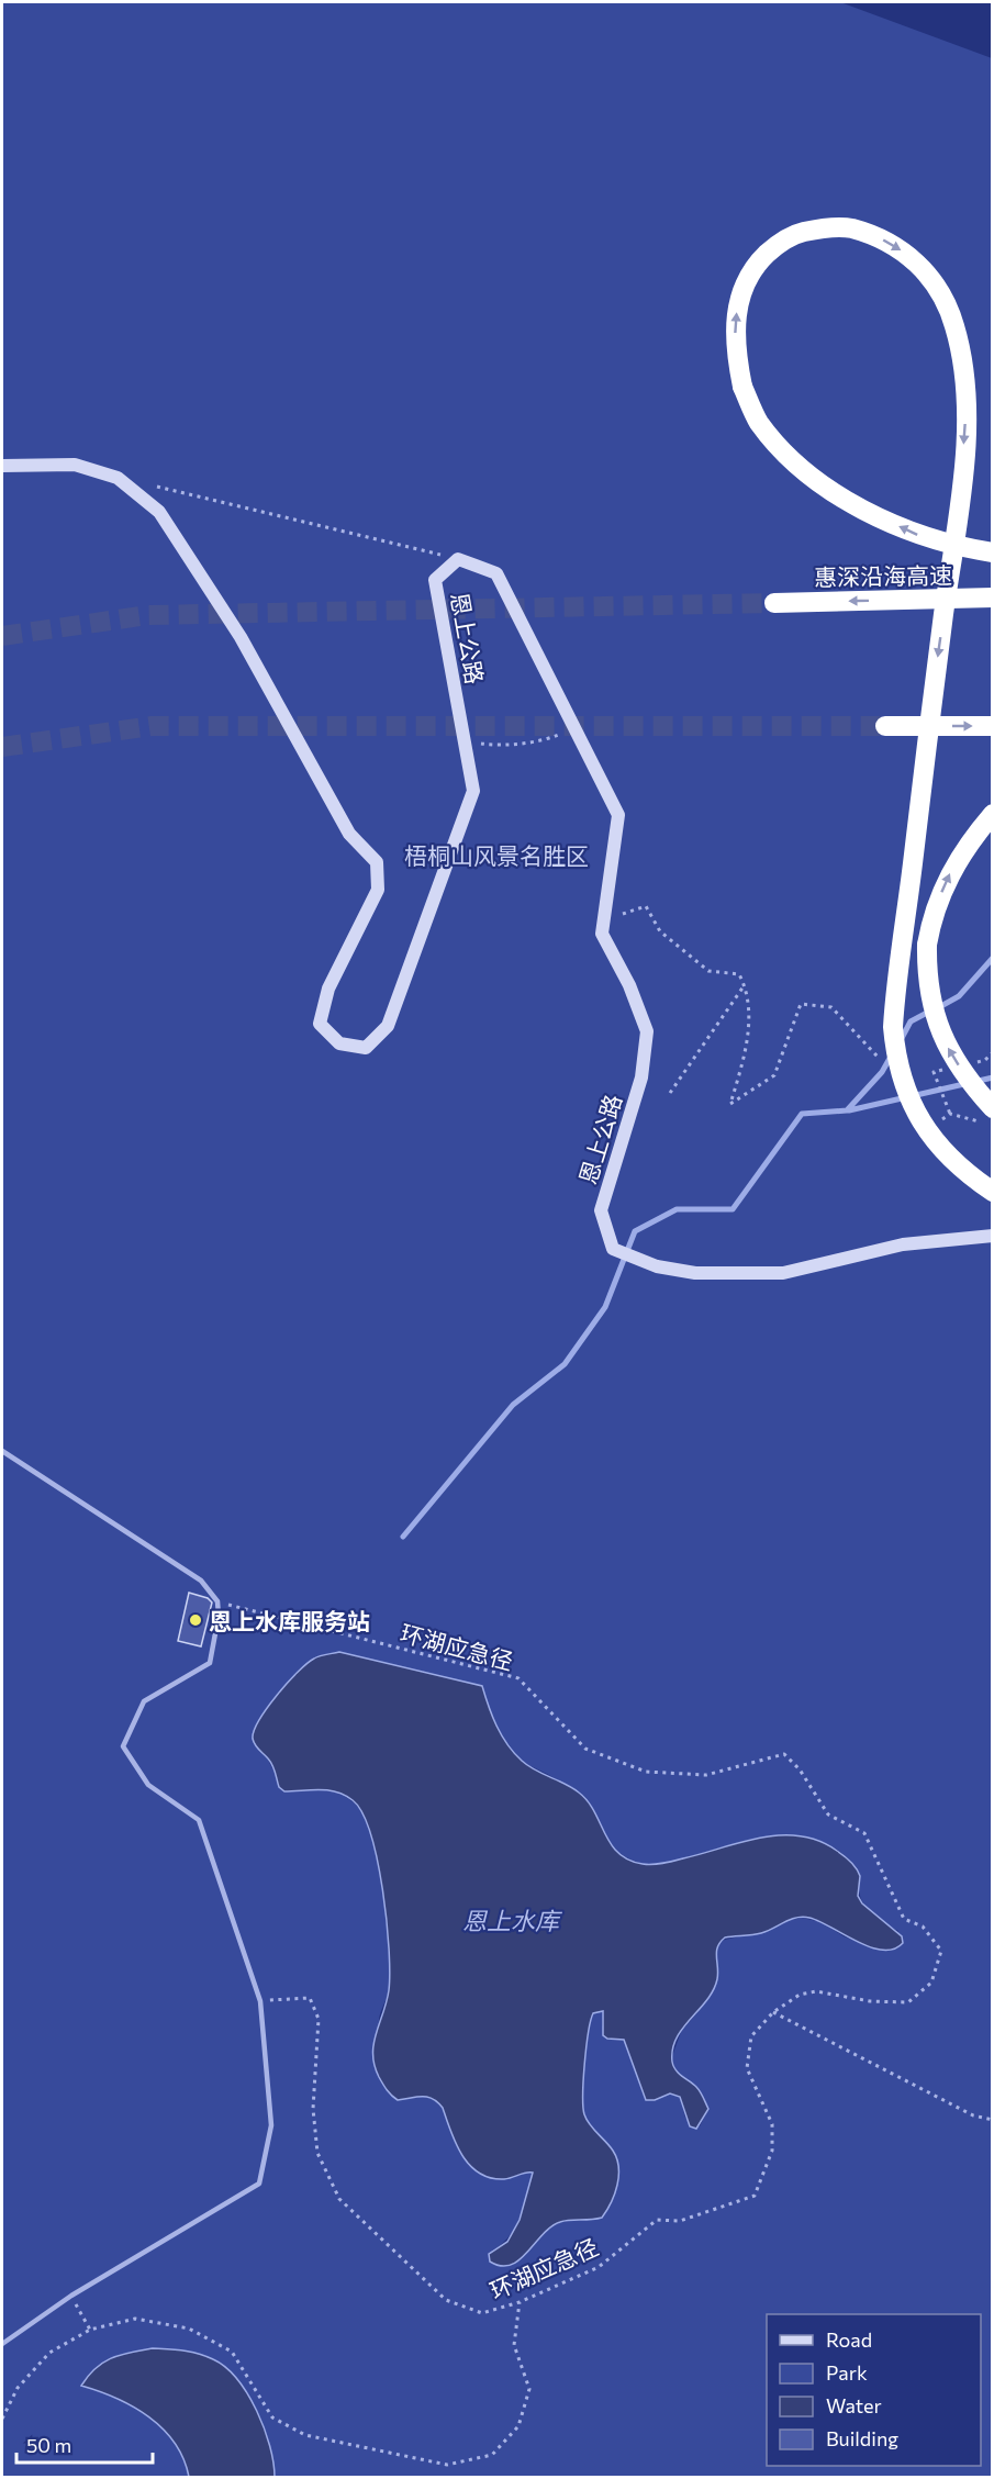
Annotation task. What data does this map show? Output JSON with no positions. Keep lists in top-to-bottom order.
{
  "streets": {
    "highway": ["惠深沿海高速"],
    "street": ["恩上公路"],
    "path": ["环湖应急径"]
  },
  "water": ["恩上水库"],
  "parks": ["梧桐山风景名胜区"],
  "places": ["恩上水库服务站"],
  "legend": [
    "Road",
    "Park",
    "Water",
    "Building"
  ],
  "scale_bar": "50 m"
}
